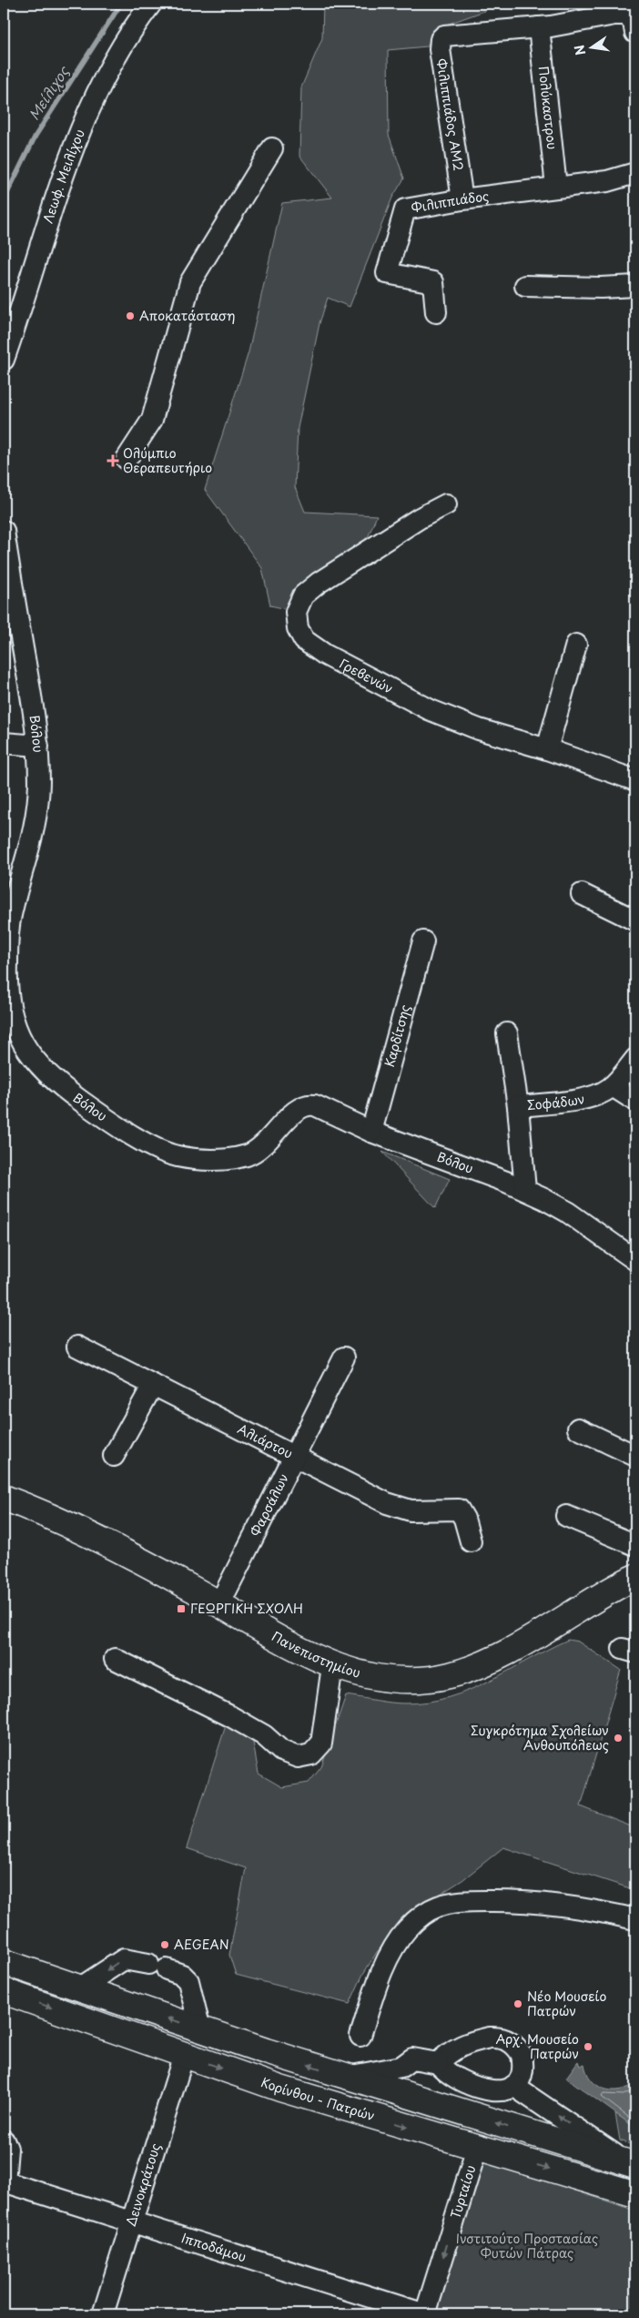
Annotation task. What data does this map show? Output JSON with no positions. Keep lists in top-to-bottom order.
{
  "streets": {
    "main road": ["Πανεπιστημίου", "Κορίνθου - Πατρών"],
    "street": [
      "Πολύκαστρου",
      "Φιλιππιάδος ΑΜ2",
      "Λεωφ. Μειλίχου",
      "Φιλιππιάδος",
      "Γρεβενών",
      "Βόλου",
      "Καρδίτσης",
      "Σοφάδων",
      "Αλιάρτου",
      "Φαρσάλων",
      "Δεινοκράτους",
      "Τυρταίου",
      "Ιπποδάμου"
    ]
  },
  "crossings": [
    ["Πολύκαστρου", "Φιλιππιάδος ΑΜ2"],
    ["Πολύκαστρου", "Φιλιππιάδος"],
    ["Φιλιππιάδος ΑΜ2", "Φιλιππιάδος"],
    ["Βόλου", "Καρδίτσης"],
    ["Βόλου", "Σοφάδων"],
    ["Αλιάρτου", "Φαρσάλων"],
    ["Φαρσάλων", "Πανεπιστημίου"],
    ["Κορίνθου - Πατρών", "Δεινοκράτους"],
    ["Κορίνθου - Πατρών", "Τυρταίου"],
    ["Δεινοκράτους", "Ιπποδάμου"],
    ["Τυρταίου", "Ιπποδάμου"]
  ],
  "one_way": ["Τυρταίου"],
  "water": ["Μείλιχος"],
  "parks": ["Ινστιτούτο Προστασίας Φυτών Πάτρας"],
  "places": {
    "other": [
      "Αποκατάσταση",
      "Συγκρότημα Σχολείων Ανθουπόλεως",
      "AEGEAN",
      "Νέο Μουσείο Πατρών",
      "Αρχ. Μουσείο Πατρών"
    ],
    "health": ["Ολύμπιο Θεραπευτήριο"],
    "transit": ["ΓΕΩΡΓΙΚΗ ΣΧΟΛΗ"]
  },
  "north": "left"
}
